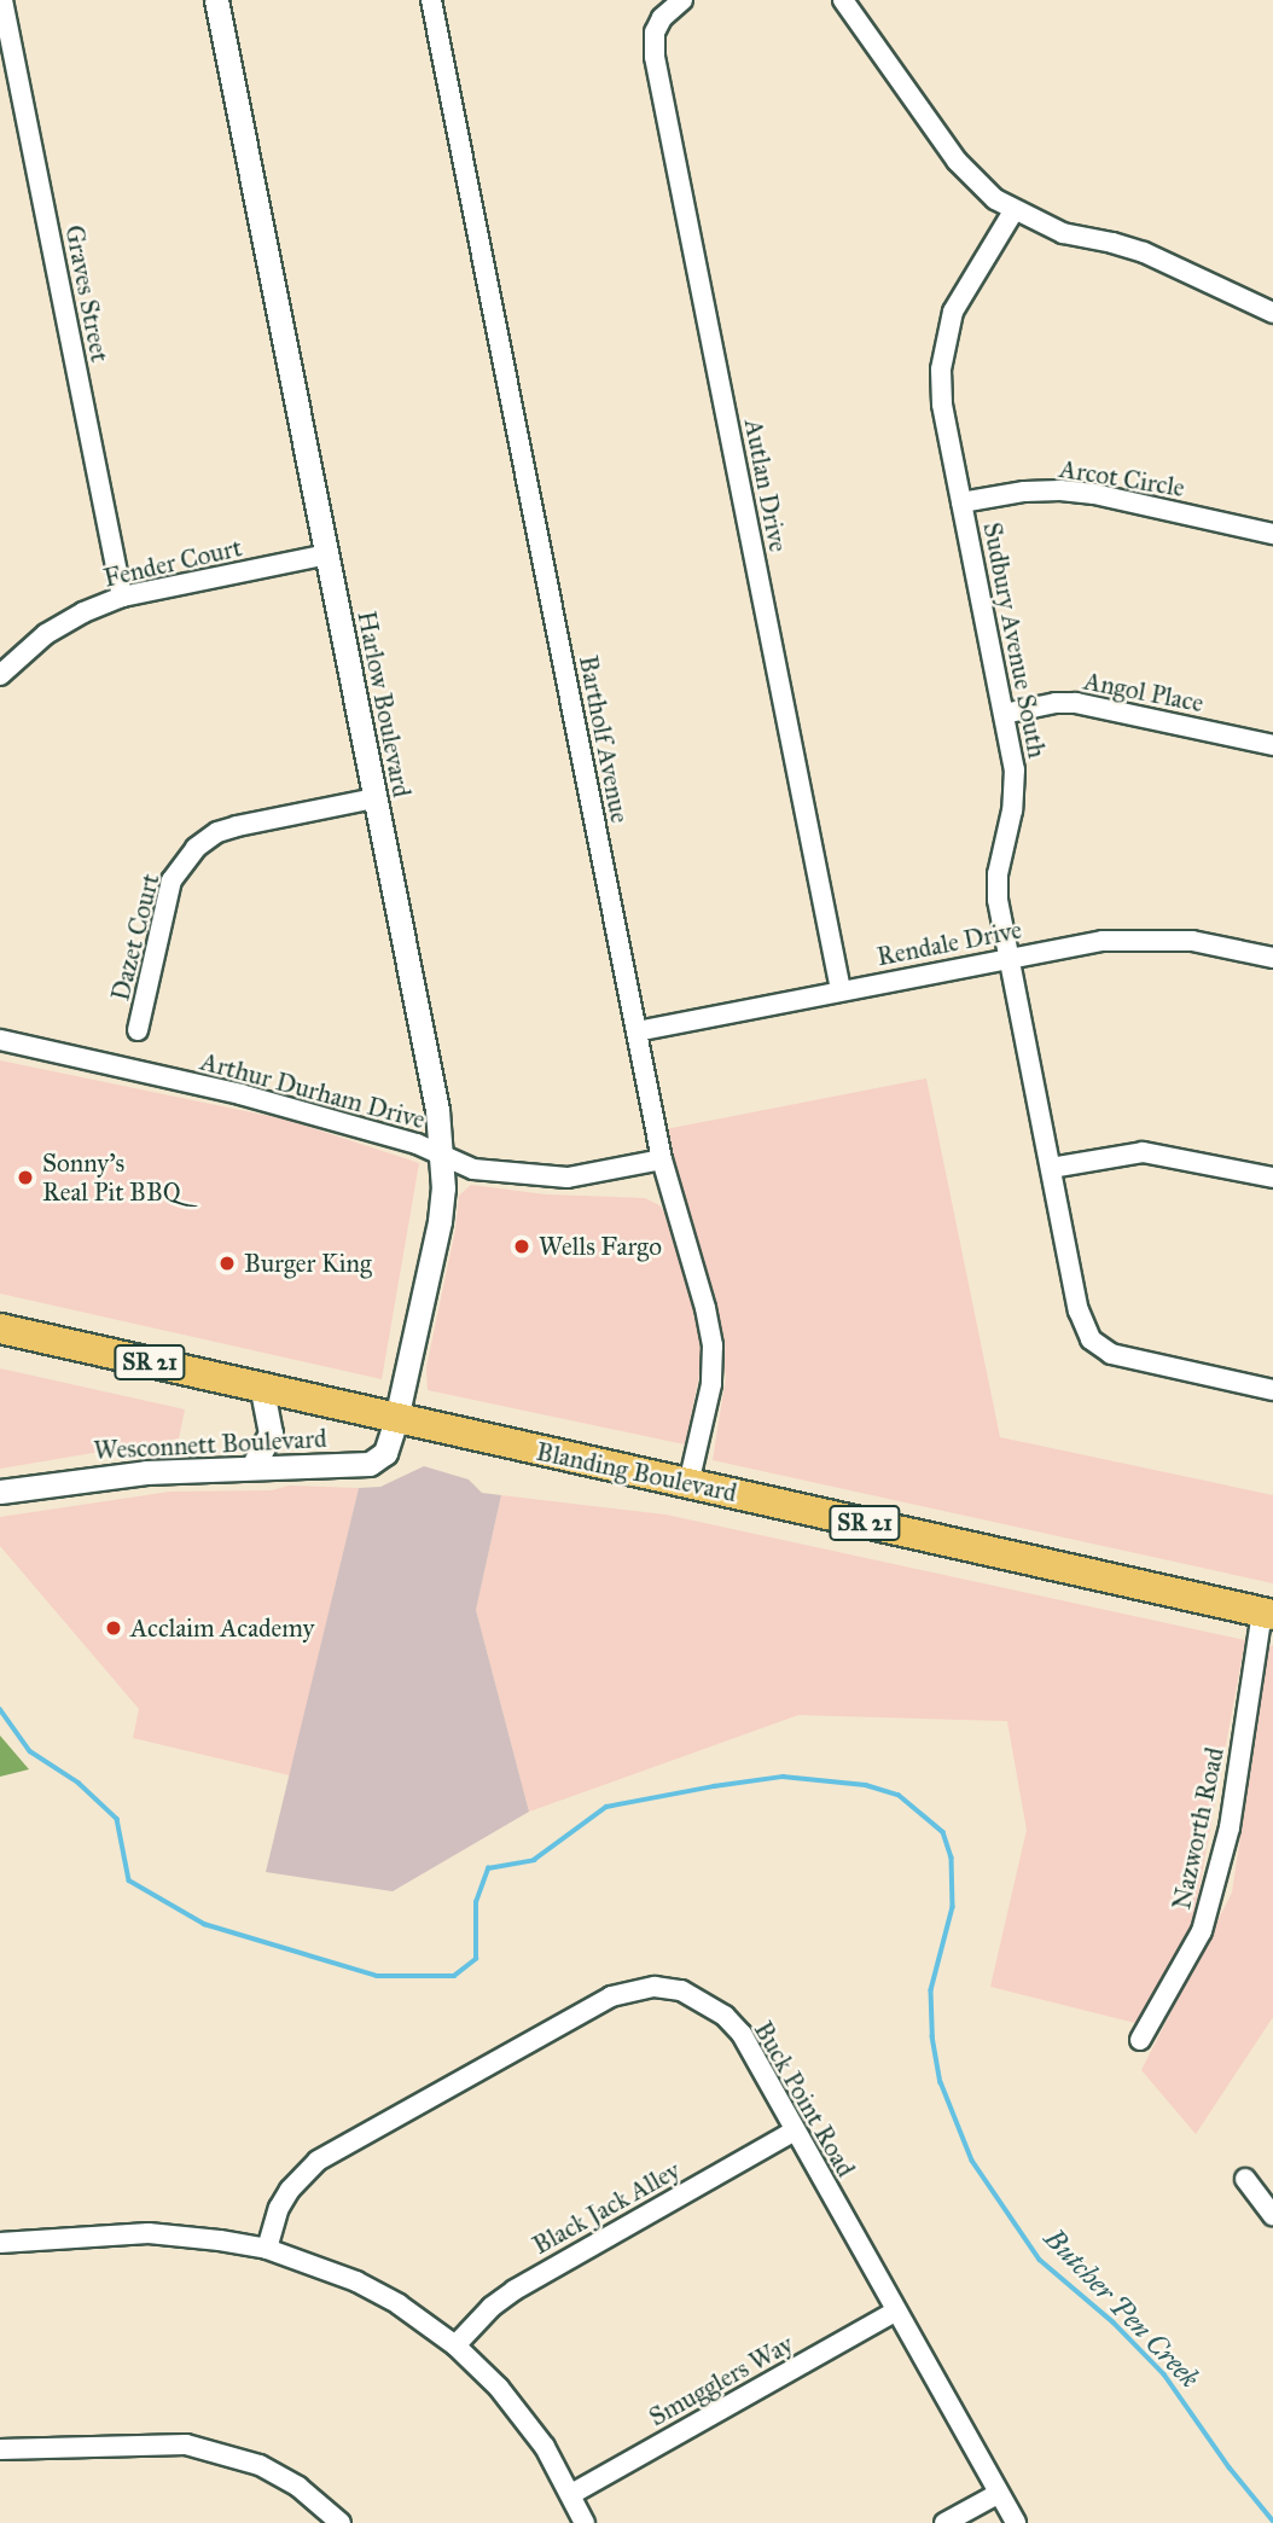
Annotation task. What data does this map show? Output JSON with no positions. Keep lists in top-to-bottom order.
{
  "streets": {
    "main road": ["SR 21", "Blanding Boulevard"],
    "street": [
      "Graves Street",
      "Arcot Circle",
      "Autlan Drive",
      "Fender Court",
      "Sudbury Avenue South",
      "Angol Place",
      "Harlow Boulevard",
      "Bartholf Avenue",
      "Dazet Court",
      "Rendale Drive",
      "Arthur Durham Drive",
      "Wesconnett Boulevard",
      "Nazworth Road",
      "Buck Point Road",
      "Black Jack Alley",
      "Smugglers Way"
    ]
  },
  "crossings": [
    ["Graves Street", "Fender Court"],
    ["Arcot Circle", "Sudbury Avenue South"],
    ["Autlan Drive", "Rendale Drive"],
    ["Fender Court", "Harlow Boulevard"],
    ["Sudbury Avenue South", "Angol Place"],
    ["Sudbury Avenue South", "Rendale Drive"],
    ["Harlow Boulevard", "Dazet Court"],
    ["Harlow Boulevard", "Arthur Durham Drive"],
    ["Harlow Boulevard", "Wesconnett Boulevard"],
    ["Harlow Boulevard", "Blanding Boulevard"],
    ["Bartholf Avenue", "Rendale Drive"],
    ["Bartholf Avenue", "Arthur Durham Drive"],
    ["Bartholf Avenue", "Blanding Boulevard"],
    ["Wesconnett Boulevard", "Blanding Boulevard"],
    ["Blanding Boulevard", "Nazworth Road"],
    ["Buck Point Road", "Black Jack Alley"],
    ["Buck Point Road", "Smugglers Way"]
  ],
  "water": ["Butcher Pen Creek"],
  "places": [
    "Sonny's Real Pit BBQ",
    "Wells Fargo",
    "Burger King",
    "Acclaim Academy"
  ]
}
